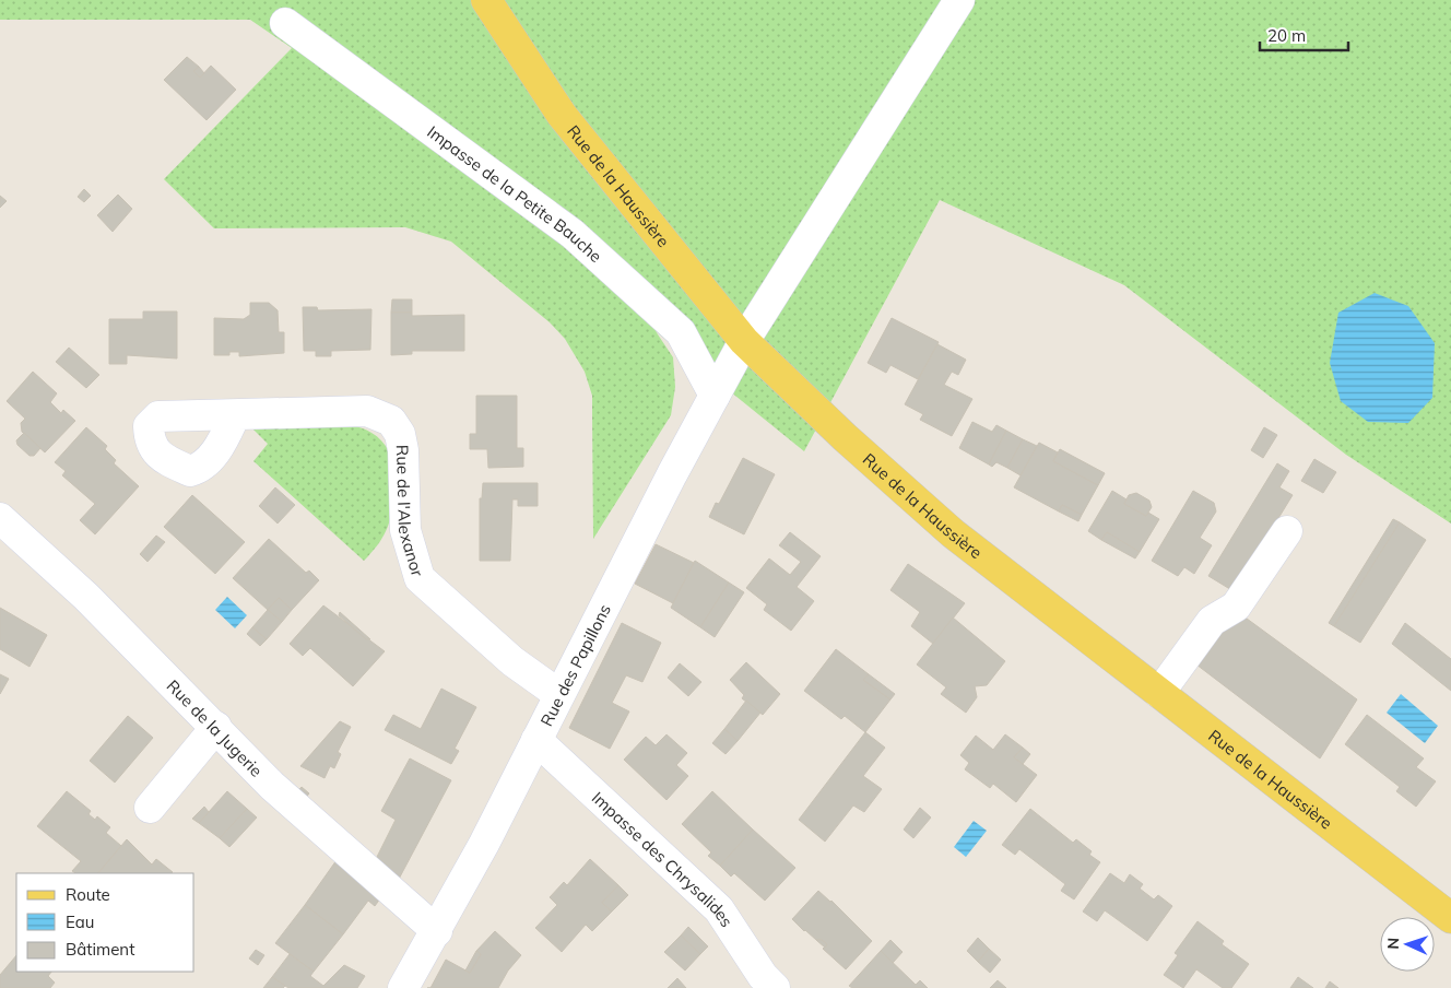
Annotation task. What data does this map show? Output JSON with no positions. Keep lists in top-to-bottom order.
{
  "streets": {
    "main road": ["Rue de la Haussière"],
    "street": [
      "Impasse de la Petite Bauche",
      "Rue de l'Alexanor",
      "Rue des Papillons",
      "Rue de la Jugerie",
      "Impasse des Chrysalides"
    ]
  },
  "crossings": [
    ["Rue de la Haussière", "Rue des Papillons"],
    ["Impasse de la Petite Bauche", "Rue des Papillons"],
    ["Rue de l'Alexanor", "Rue des Papillons"],
    ["Rue des Papillons", "Rue de la Jugerie"],
    ["Rue des Papillons", "Impasse des Chrysalides"]
  ],
  "legend": ["Route", "Eau", "Bâtiment"],
  "scale_bar": "20 m",
  "north": "left"
}
